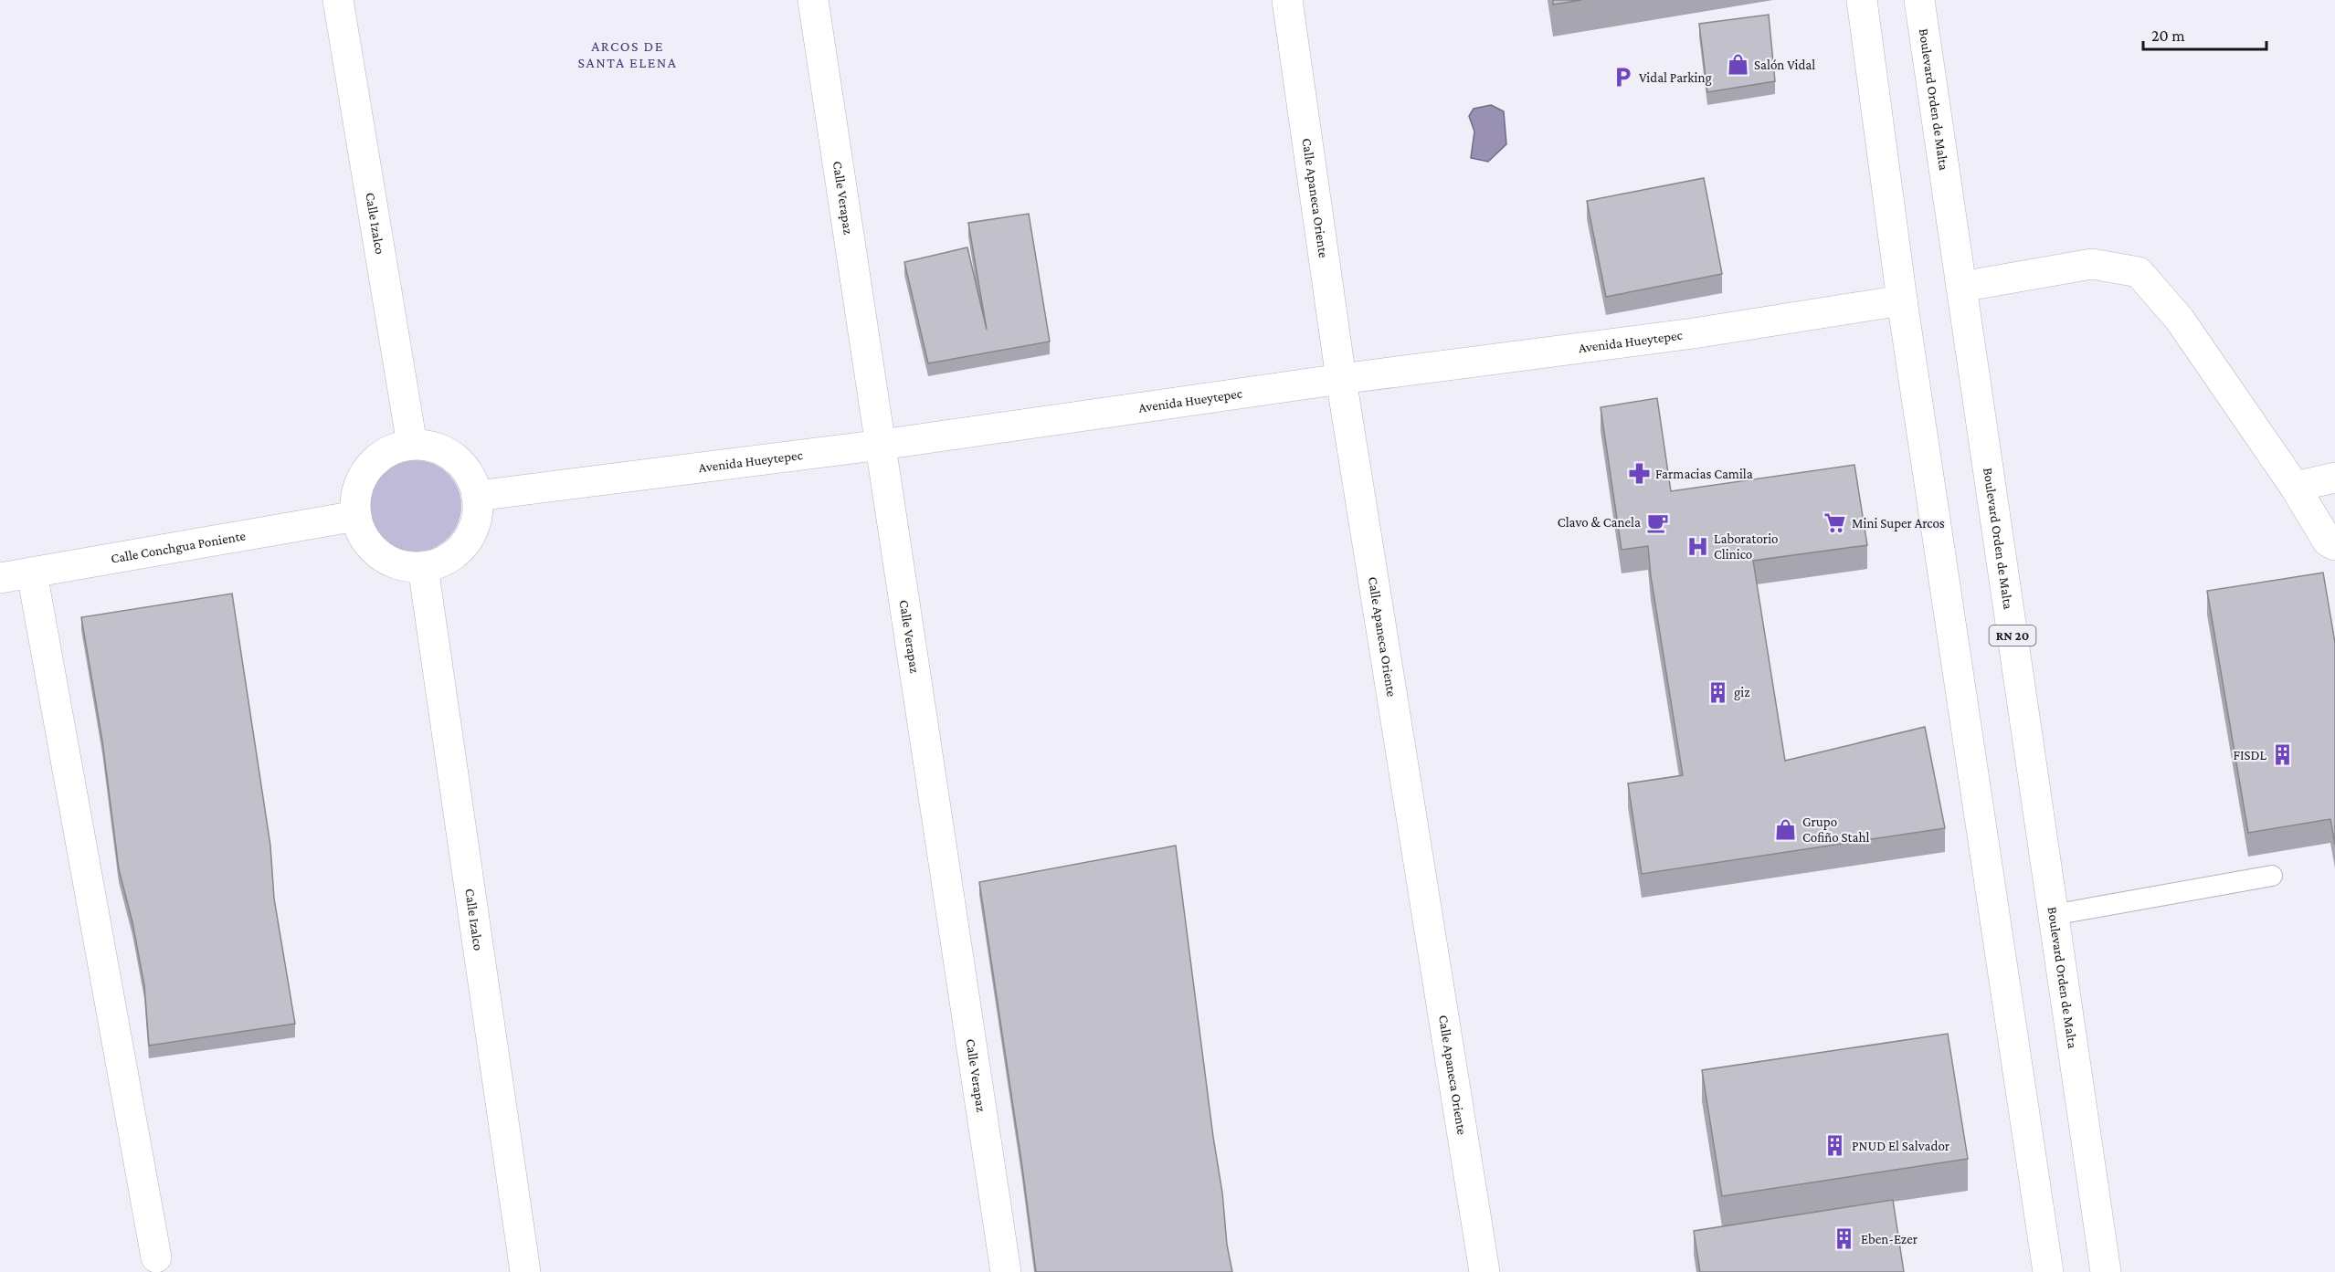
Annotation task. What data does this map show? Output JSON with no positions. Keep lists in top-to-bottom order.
{
  "streets": {
    "main road": [
      "Boulevard Orden de Malta",
      "Calle Verapaz",
      "Calle Apaneca Oriente",
      "Calle Izalco",
      "Avenida Hueytepec",
      "Calle Conchgua Poniente",
      "RN 20"
    ]
  },
  "crossings": [
    ["Calle Verapaz", "Avenida Hueytepec"],
    ["Calle Apaneca Oriente", "Avenida Hueytepec"],
    ["Calle Izalco", "Avenida Hueytepec"],
    ["Calle Izalco", "Calle Conchgua Poniente"],
    ["Avenida Hueytepec", "Calle Conchgua Poniente"]
  ],
  "districts": ["ARCOS DE SANTA ELENA"],
  "places": {
    "shop": ["Salón Vidal", "Grupo Cofiño Stahl"],
    "parking": ["Vidal Parking"],
    "pharmacy": ["Farmacias Camila"],
    "cafe": ["Clavo & Canela"],
    "supermarket": ["Mini Super Arcos"],
    "hospital": ["Laboratorio Clinico"],
    "building": [
      "giz",
      "FISDL",
      "PNUD El Salvador",
      "Eben-Ezer"
    ]
  },
  "scale_bar": "20 m"
}
